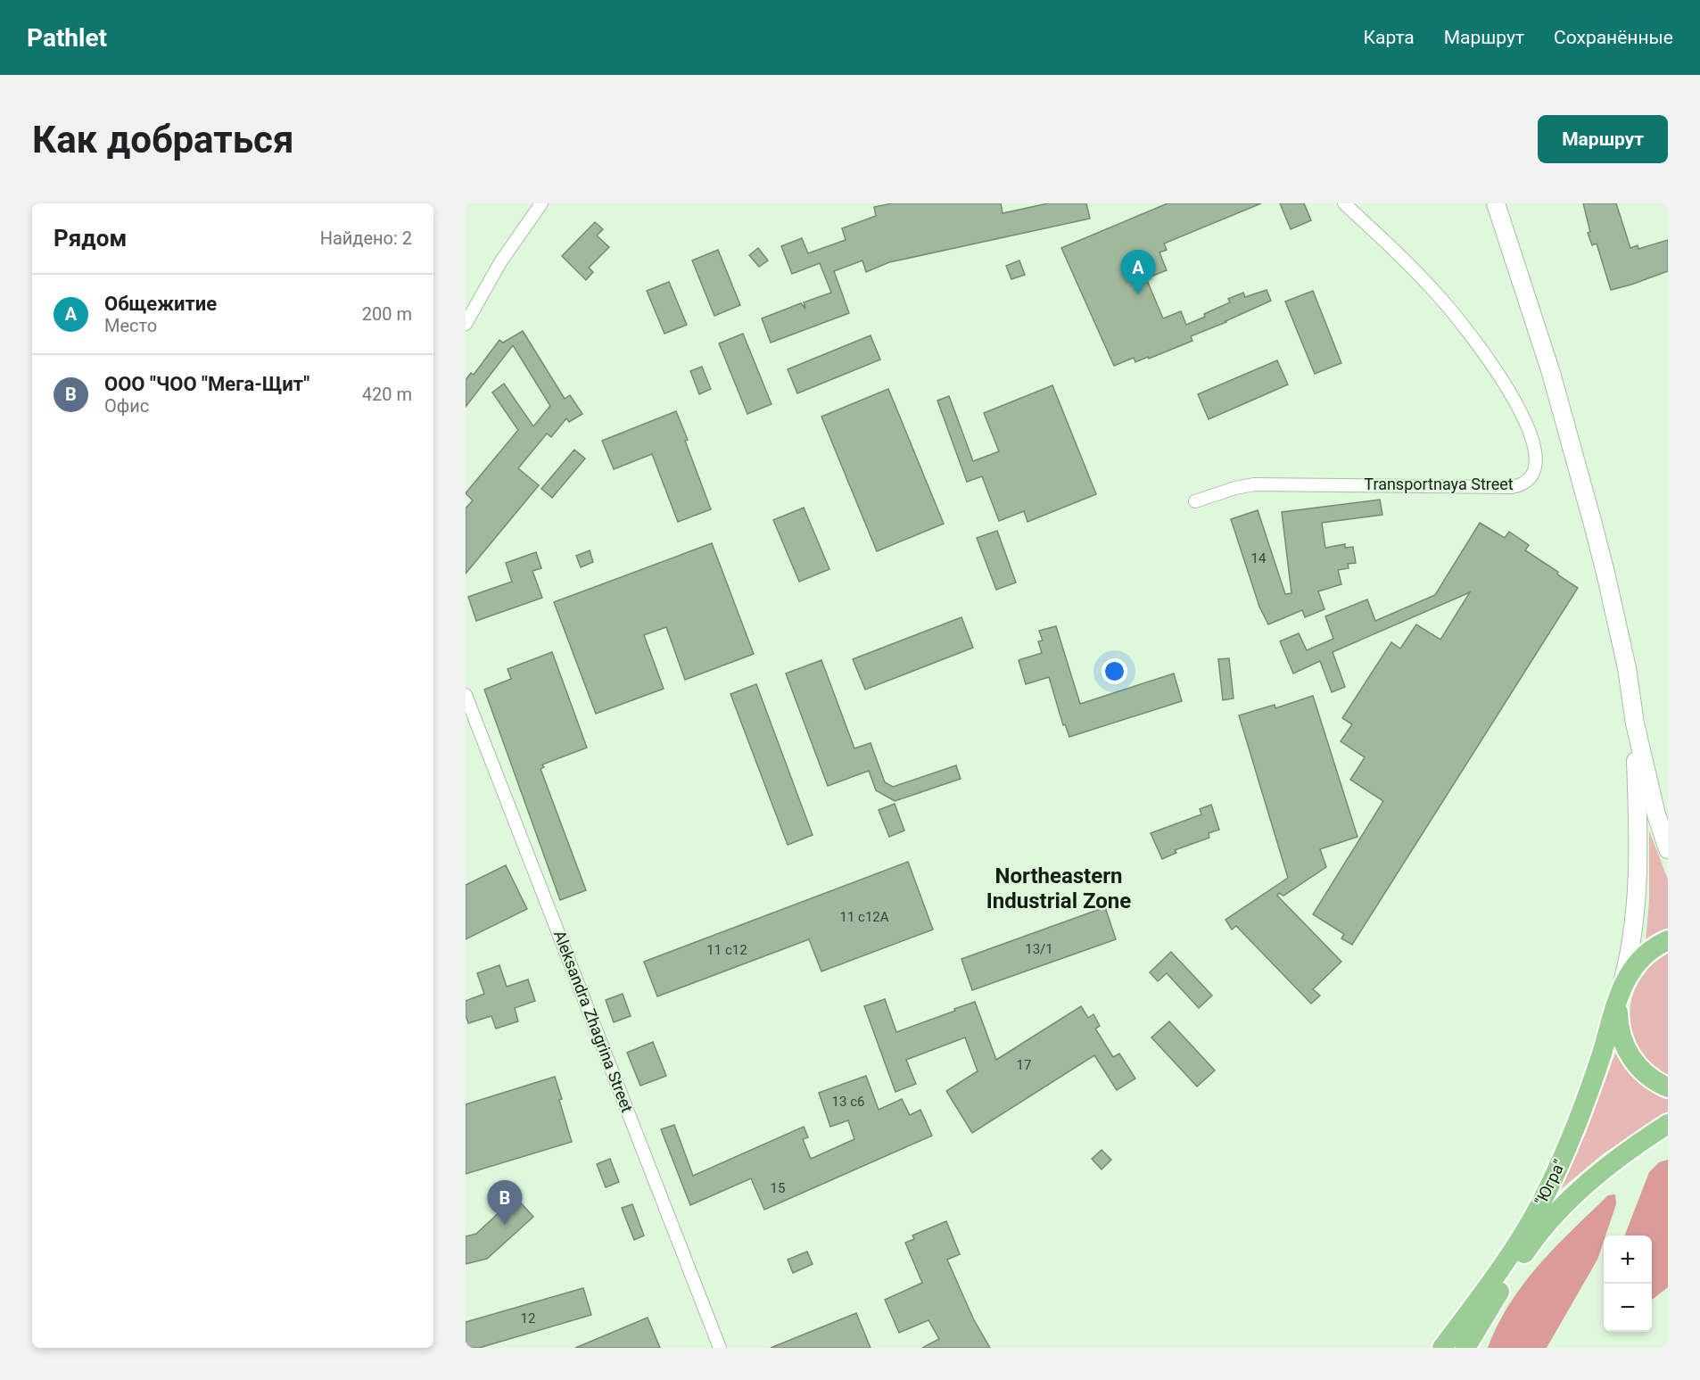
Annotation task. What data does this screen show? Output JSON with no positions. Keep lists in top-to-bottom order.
{
  "streets": {
    "highway": ["\"Югра\""],
    "street": ["Transportnaya Street", "Aleksandra Zhagrina Street"]
  },
  "districts": ["Northeastern Industrial Zone"],
  "house_numbers": [
    "14",
    "11 с12А",
    "13/1",
    "11 с12",
    "17",
    "13 с6",
    "15",
    "12"
  ],
  "page": {
    "header": "Pathlet",
    "nav": ["Карта", "Маршрут", "Сохранённые"],
    "buttons": "Маршрут",
    "title": "Как добраться",
    "heading": ["Рядом", "Найдено: 2"],
    "pins": ["A", "B"],
    "list": [
      {
        "mark": "A",
        "name": "Общежитие",
        "note": "Место",
        "value": "200 m"
      },
      {
        "mark": "B",
        "name": "ООО \"ЧОО \"Мега-Щит\"",
        "note": "Офис",
        "value": "420 m"
      }
    ],
    "map_buttons": ["+", "−"]
  }
}
